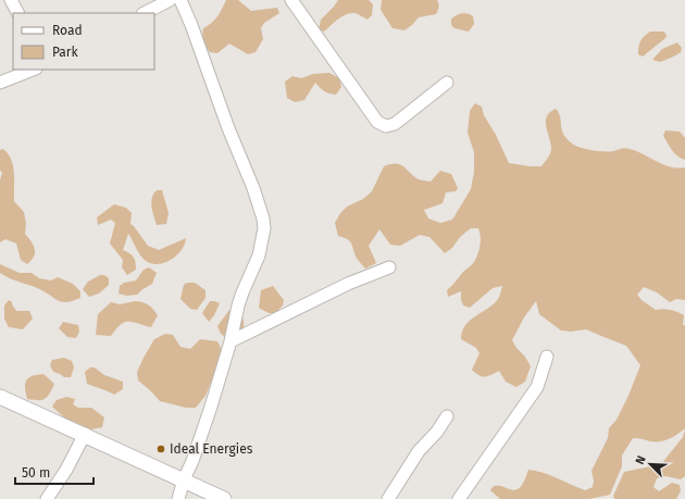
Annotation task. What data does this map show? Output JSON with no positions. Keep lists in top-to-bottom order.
{
  "places": ["Ideal Energies"],
  "legend": ["Road", "Park"],
  "scale_bar": "50 m",
  "north": "top left"
}
